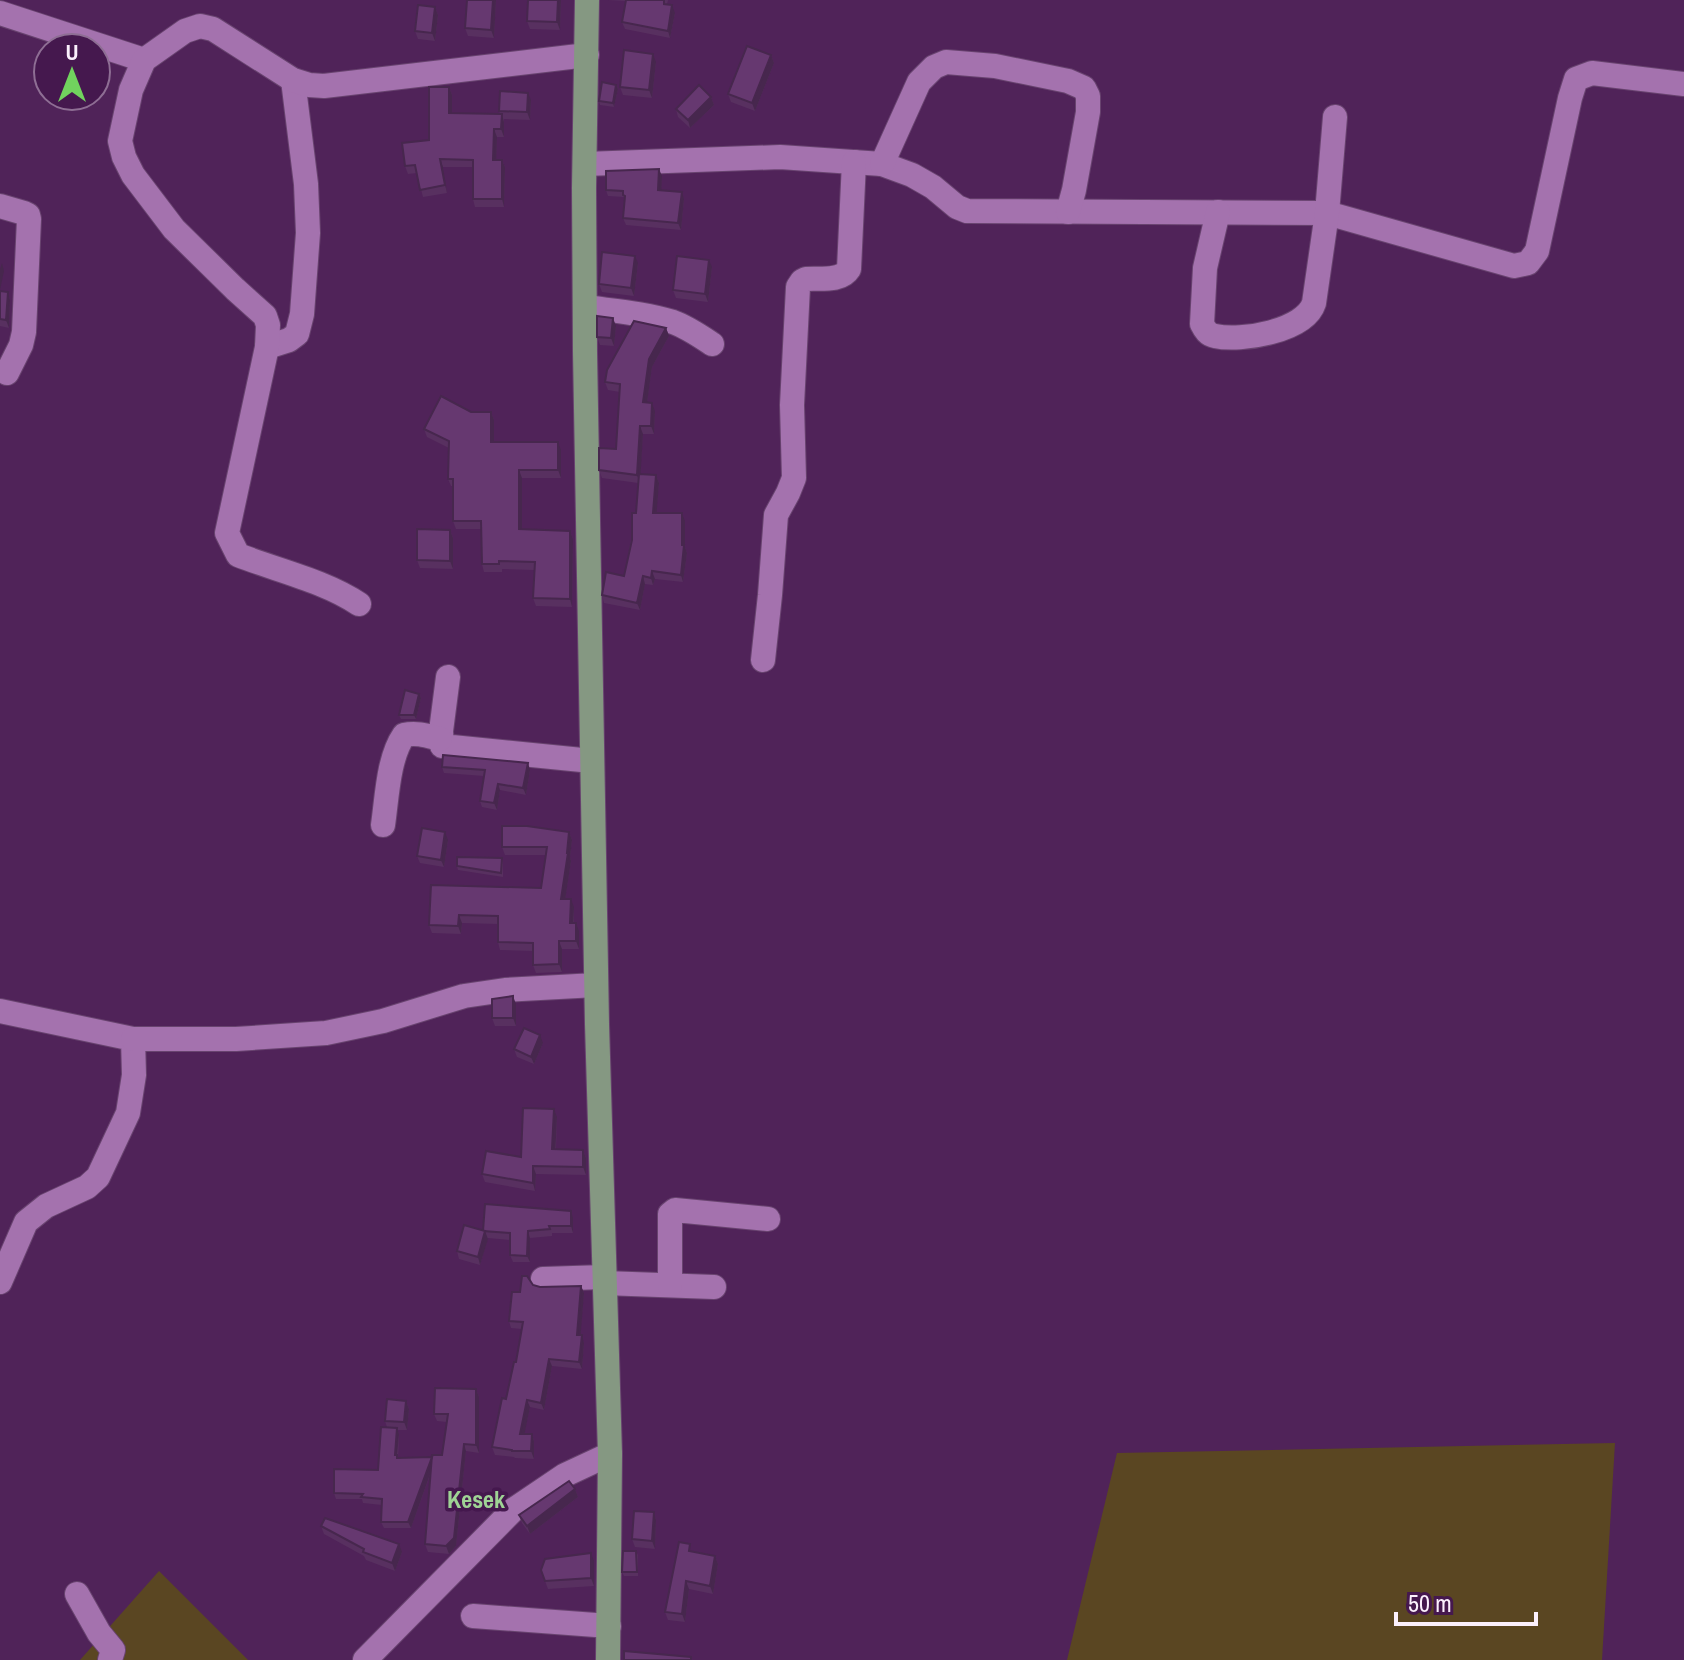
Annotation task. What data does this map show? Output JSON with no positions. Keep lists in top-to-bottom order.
{
  "districts": ["Kesek"],
  "scale_bar": "50 m",
  "north": "top"
}
